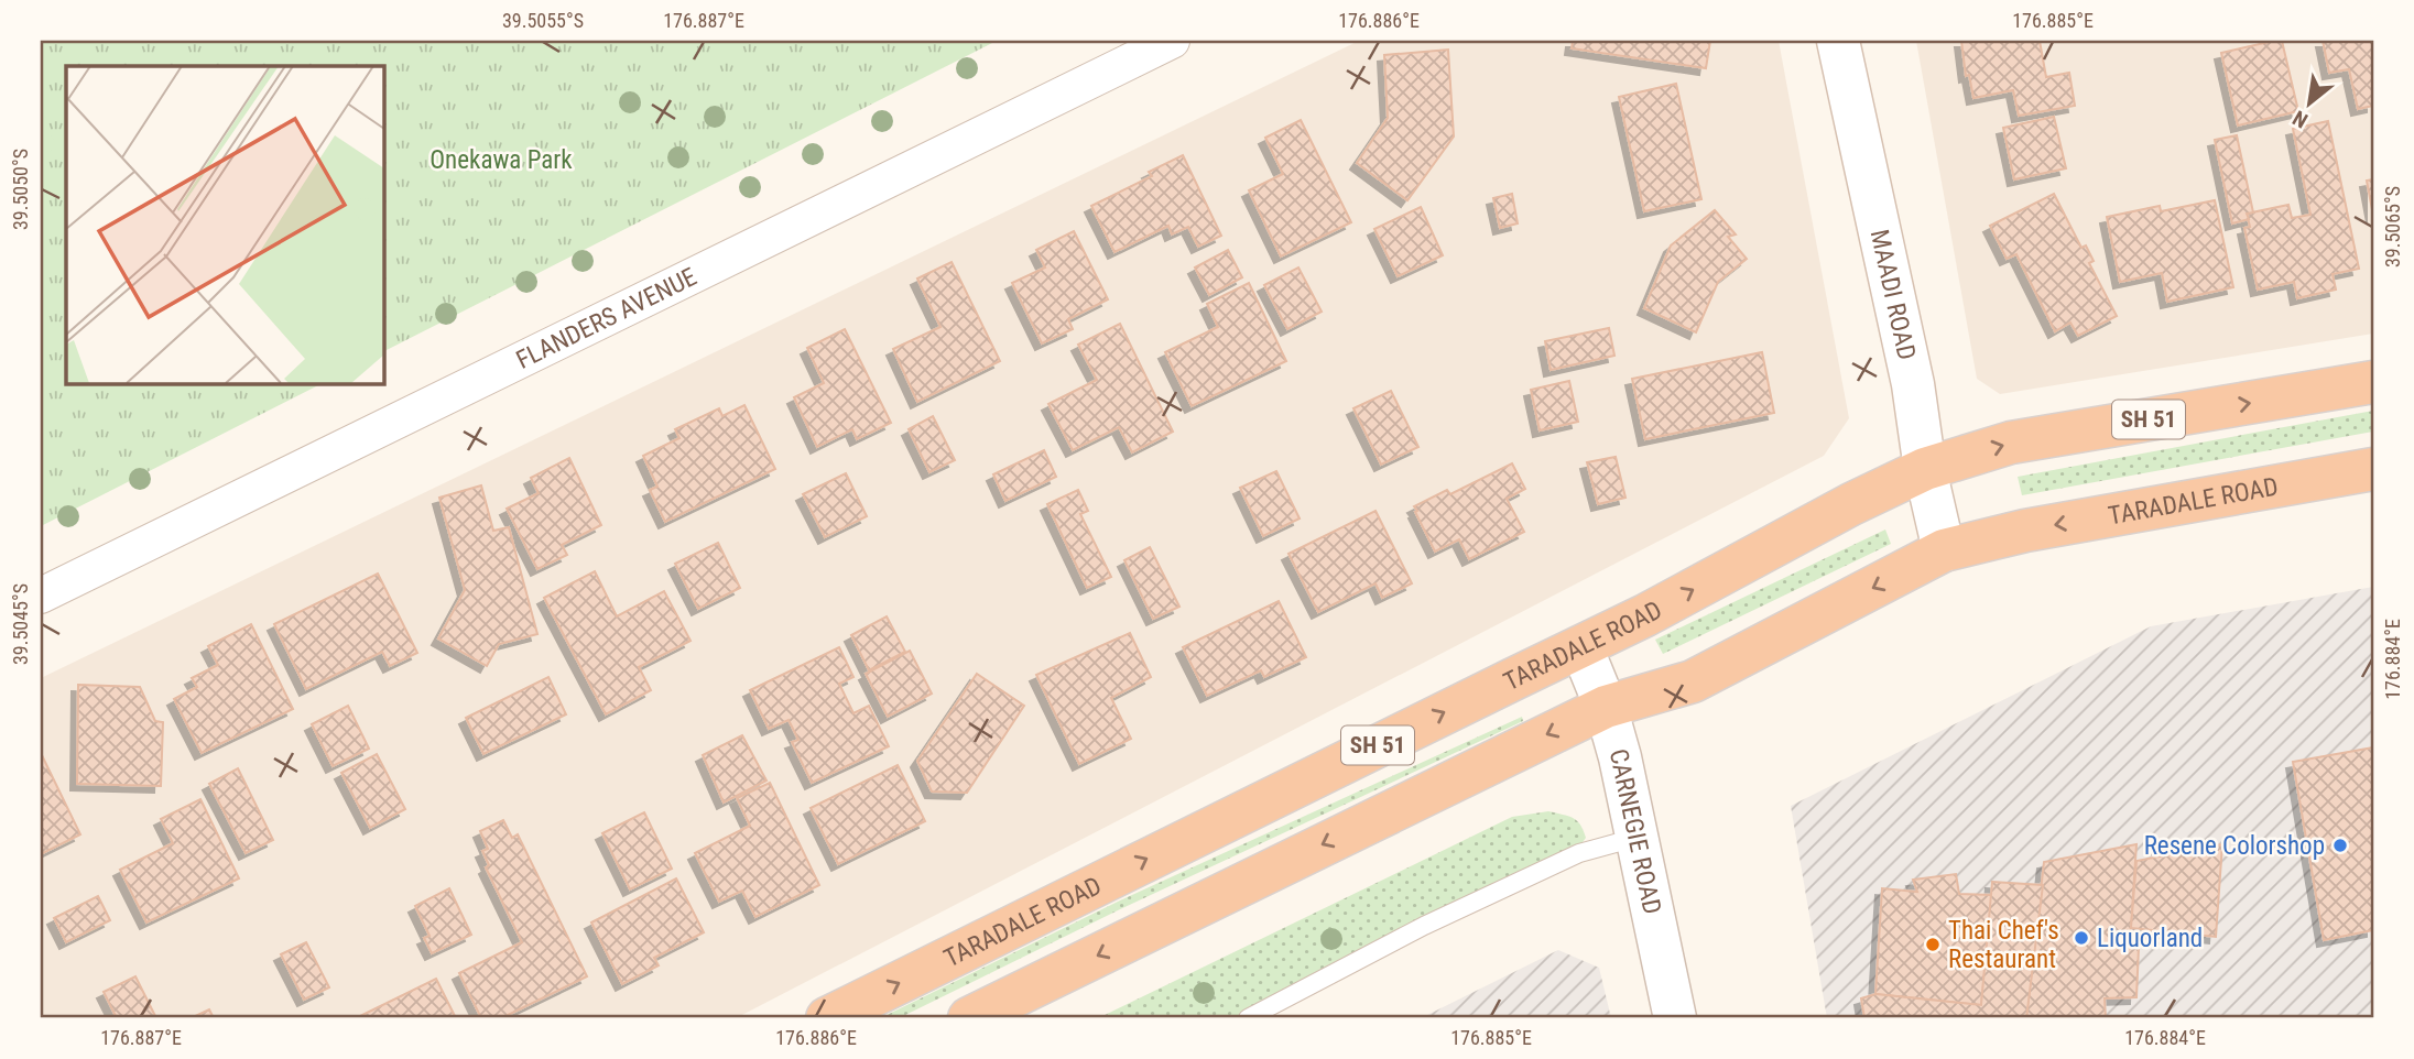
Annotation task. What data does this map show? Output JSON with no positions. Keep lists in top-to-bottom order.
{
  "streets": {
    "highway": ["SH 51", "TARADALE ROAD"],
    "main road": ["MAADI ROAD", "CARNEGIE ROAD"],
    "street": ["FLANDERS AVENUE"]
  },
  "crossings": [
    ["MAADI ROAD", "TARADALE ROAD"],
    ["TARADALE ROAD", "CARNEGIE ROAD"]
  ],
  "parks": ["Onekawa Park"],
  "places": ["Resene Colorshop", "Liquorland", "Thai Chef's Restaurant"],
  "north": "bottom left",
  "coordinates": [
    "39.5055°S",
    "176.887°E",
    "176.886°E",
    "176.885°E",
    "39.5050°S",
    "39.5065°S",
    "39.5045°S",
    "176.884°E"
  ]
}
